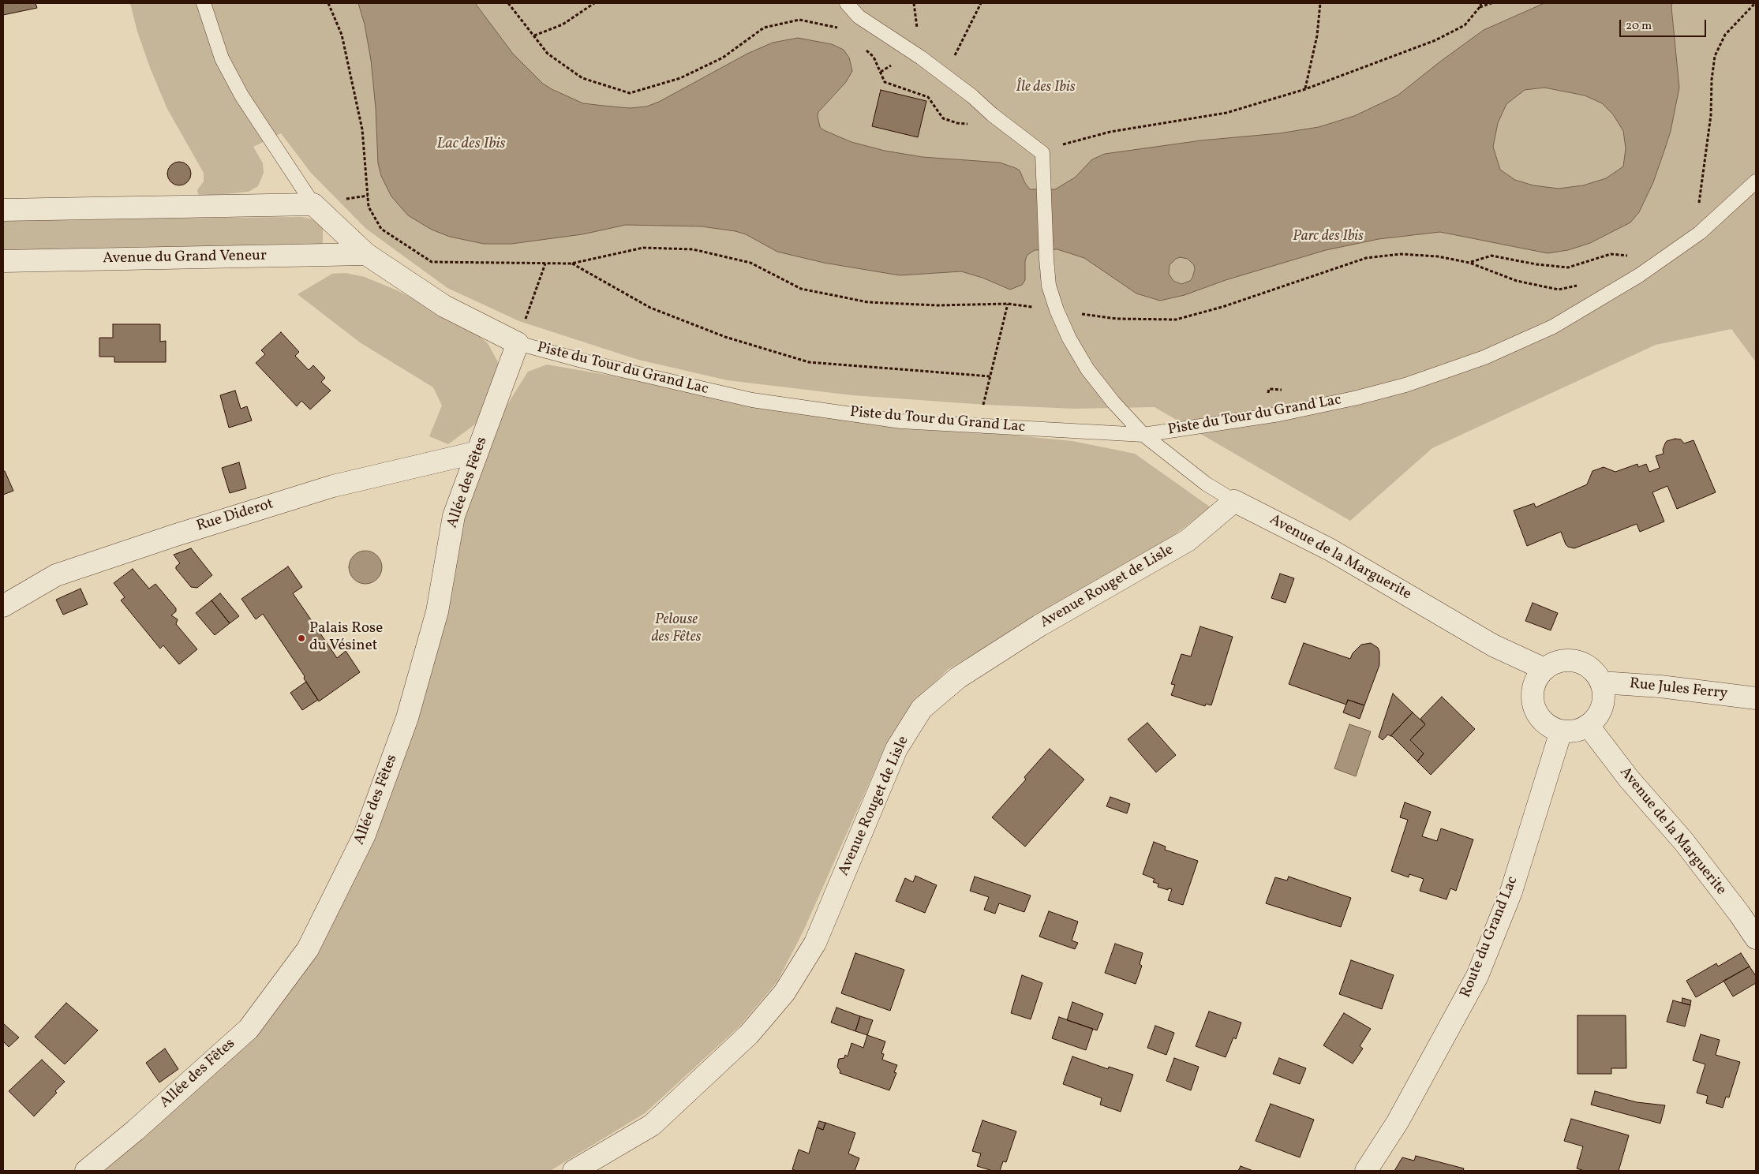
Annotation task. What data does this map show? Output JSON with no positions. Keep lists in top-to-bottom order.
{
  "streets": {
    "street": [
      "Avenue du Grand Veneur",
      "Piste du Tour du Grand Lac",
      "Allée des Fêtes",
      "Rue Diderot",
      "Avenue de la Marguerite",
      "Avenue Rouget de Lisle",
      "Rue Jules Ferry",
      "Route du Grand Lac"
    ]
  },
  "crossings": [
    ["Avenue du Grand Veneur", "Piste du Tour du Grand Lac"],
    ["Piste du Tour du Grand Lac", "Allée des Fêtes"],
    ["Piste du Tour du Grand Lac", "Avenue de la Marguerite"],
    ["Allée des Fêtes", "Rue Diderot"],
    ["Avenue de la Marguerite", "Avenue Rouget de Lisle"],
    ["Avenue de la Marguerite", "Rue Jules Ferry"],
    ["Avenue de la Marguerite", "Route du Grand Lac"],
    ["Rue Jules Ferry", "Route du Grand Lac"]
  ],
  "water": ["Lac des Ibis"],
  "parks": ["Île des Ibis", "Parc des Ibis", "Pelouse des Fêtes"],
  "places": ["Palais Rose du Vésinet"],
  "scale_bar": "20 m"
}
